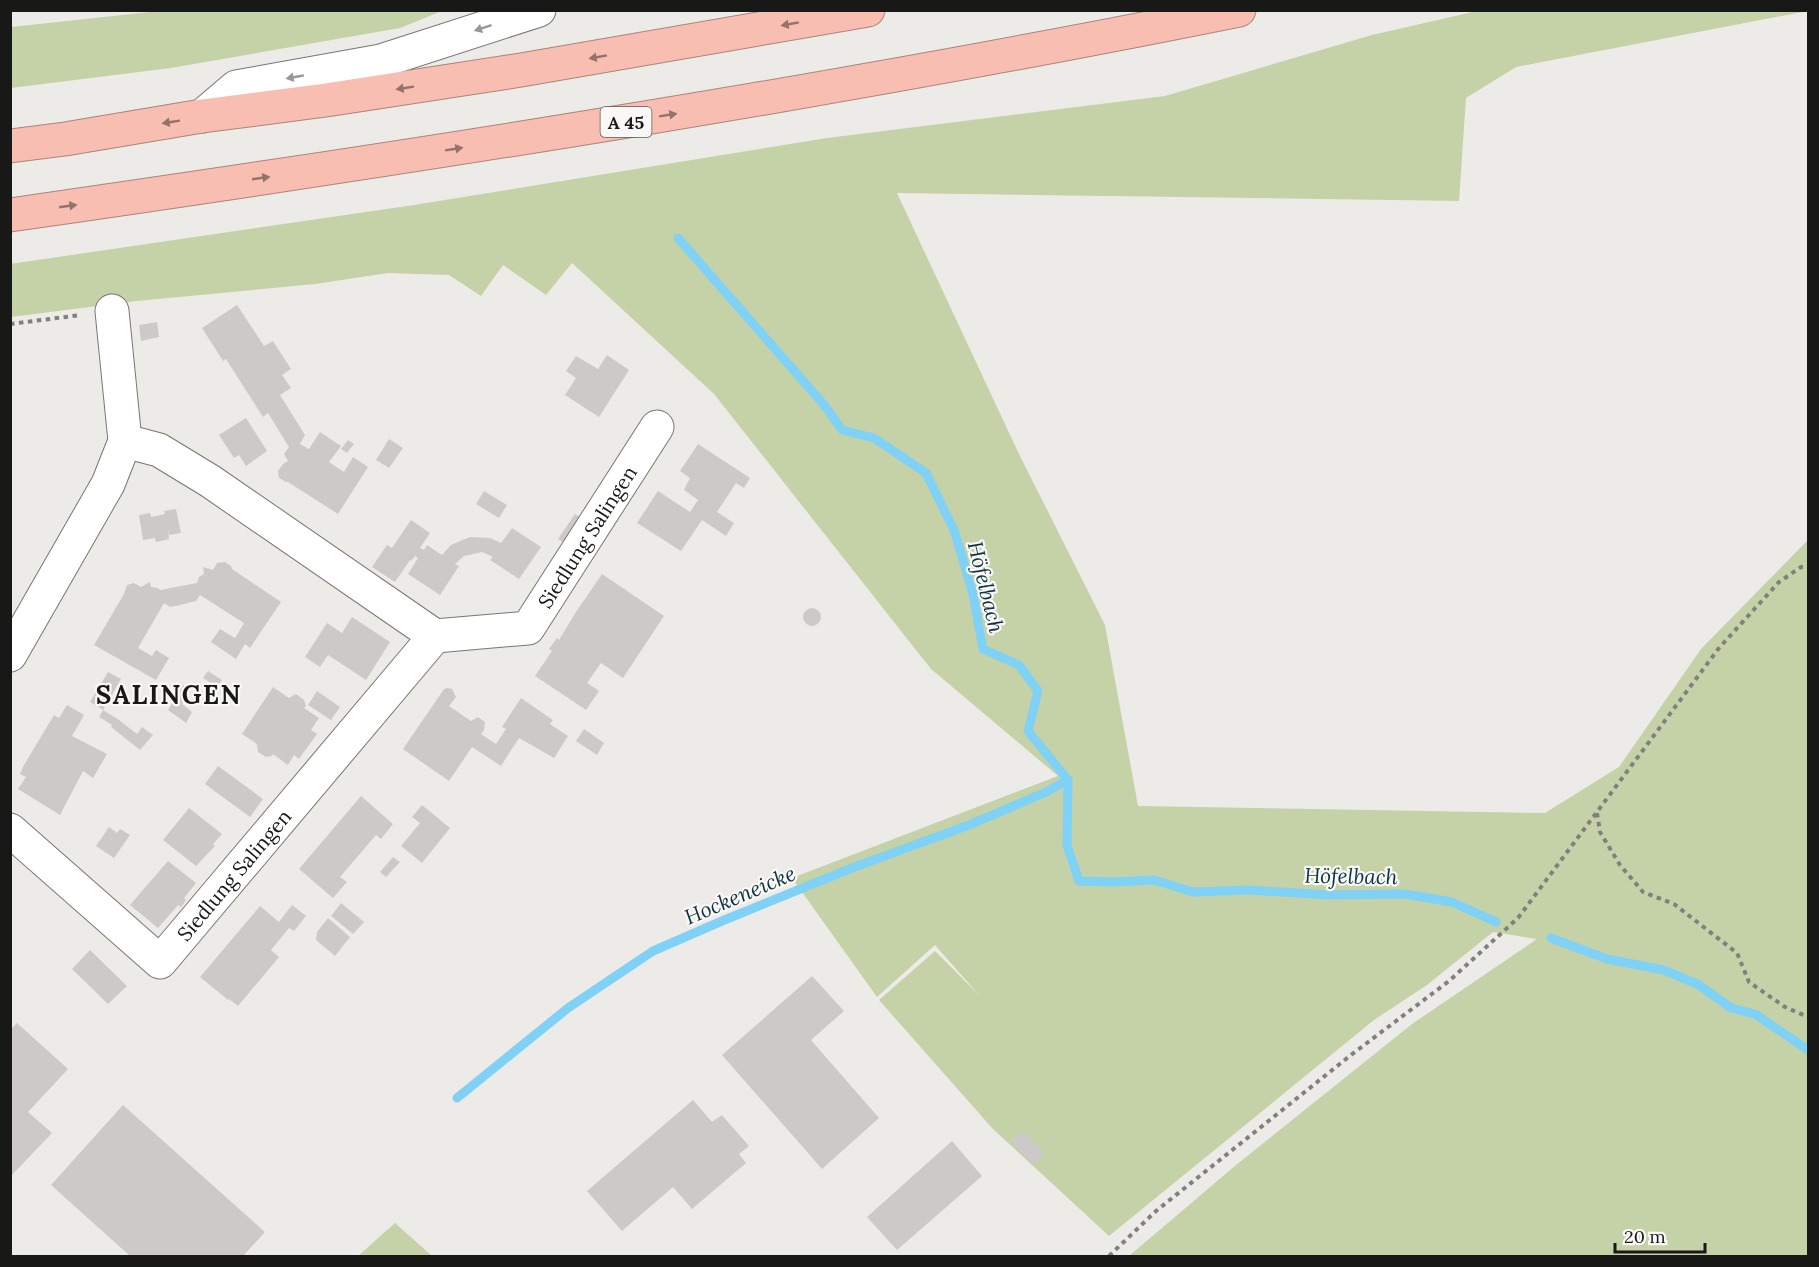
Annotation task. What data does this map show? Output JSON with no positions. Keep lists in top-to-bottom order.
{
  "streets": {
    "highway": ["A 45"],
    "street": ["Siedlung Salingen"]
  },
  "districts": ["SALINGEN"],
  "water": ["Höfelbach", "Hockeneicke"],
  "scale_bar": "20 m"
}
